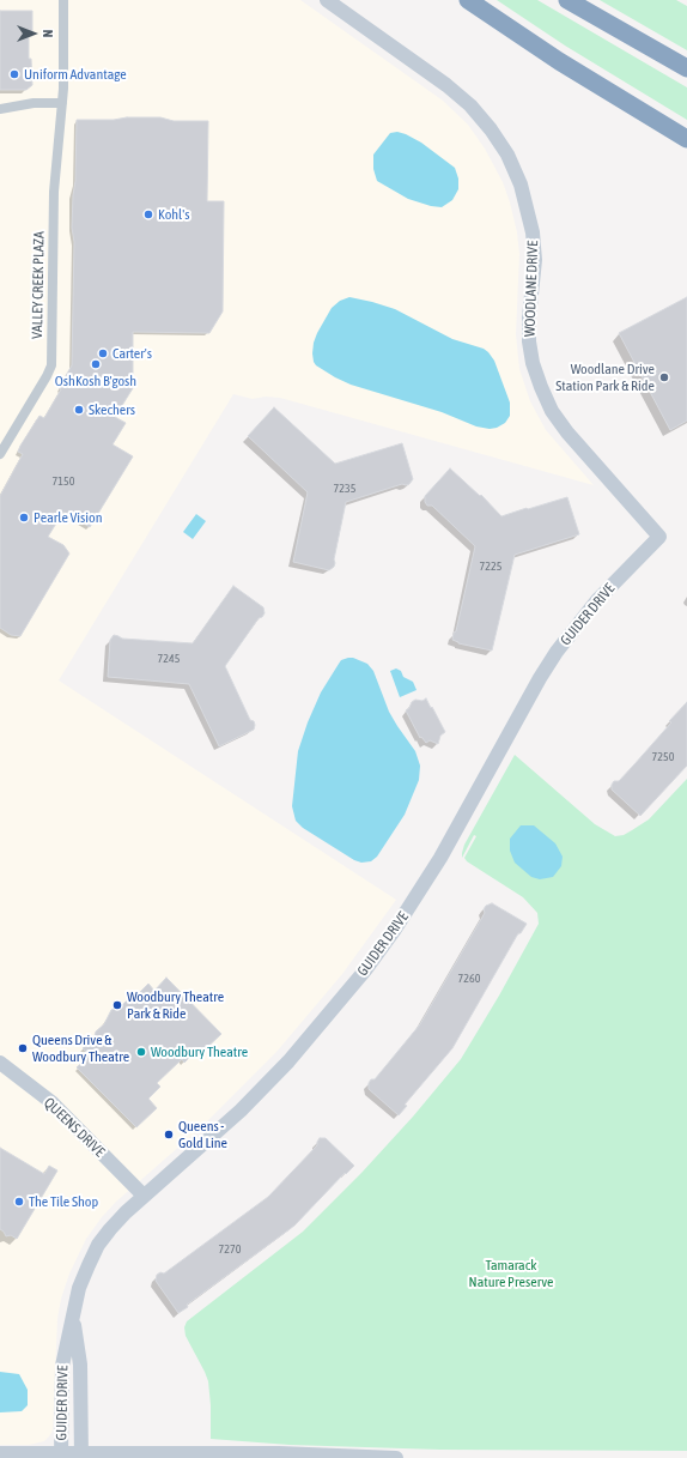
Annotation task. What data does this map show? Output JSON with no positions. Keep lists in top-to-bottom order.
{
  "streets": {
    "street": [
      "VALLEY CREEK PLAZA",
      "WOODLANE DRIVE",
      "GUIDER DRIVE",
      "QUEENS DRIVE"
    ]
  },
  "crossings": [
    ["WOODLANE DRIVE", "GUIDER DRIVE"],
    ["GUIDER DRIVE", "QUEENS DRIVE"]
  ],
  "parks": ["Tamarack Nature Preserve"],
  "places": [
    "Uniform Advantage",
    "Kohl's",
    "Carter's",
    "OshKosh B'gosh",
    "Woodlane Drive Station Park & Ride",
    "Skechers",
    "Pearle Vision",
    "Woodbury Theatre Park & Ride",
    "Queens Drive & Woodbury Theatre",
    "Woodbury Theatre",
    "Queens - Gold Line",
    "The Tile Shop"
  ],
  "house_numbers": [
    "7150",
    "7235",
    "7225",
    "7245",
    "7250",
    "7260",
    "7270"
  ],
  "north": "right"
}
